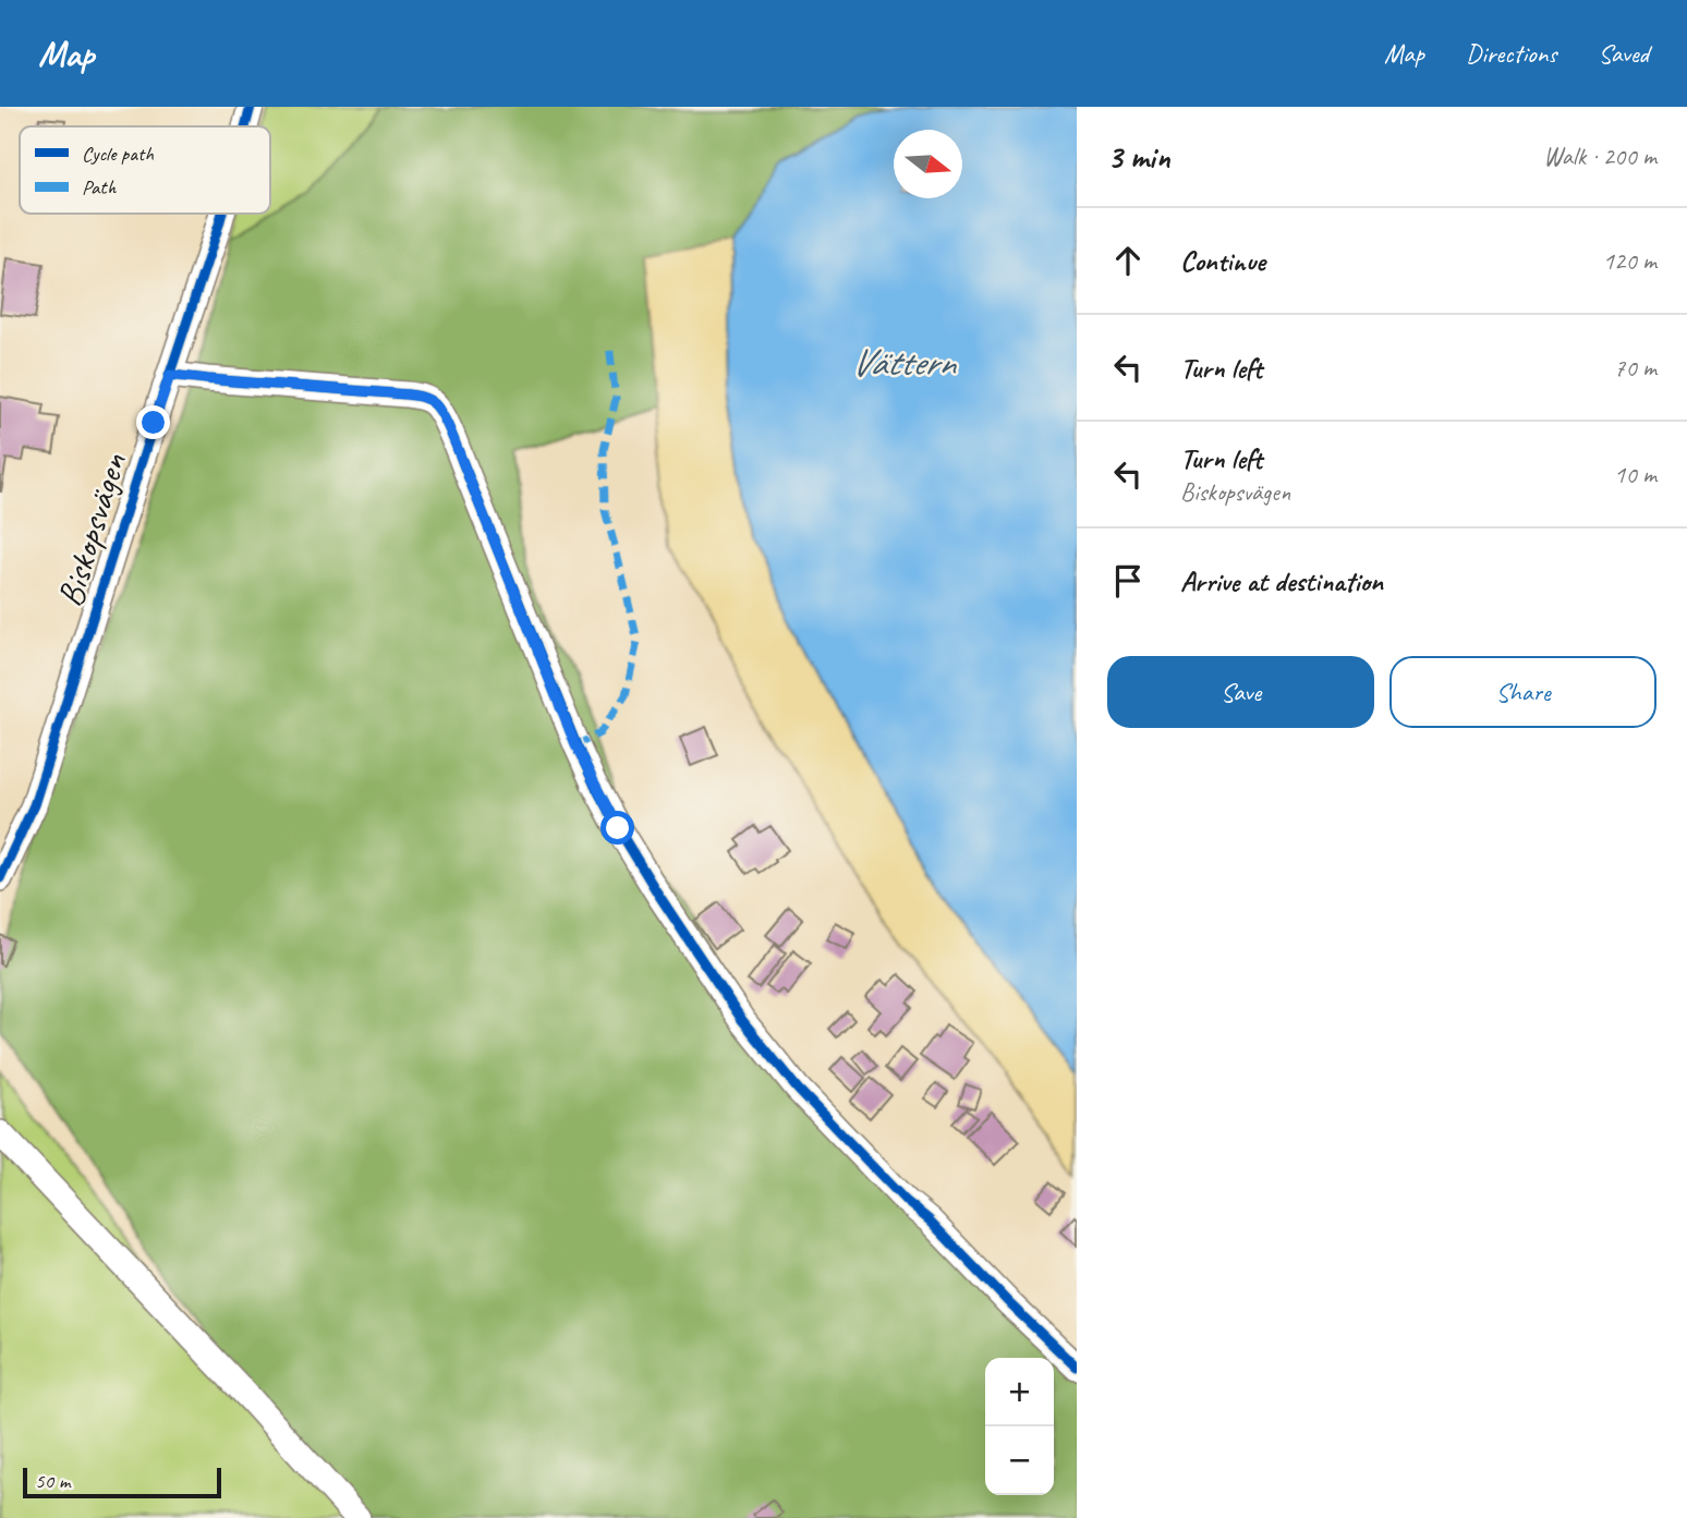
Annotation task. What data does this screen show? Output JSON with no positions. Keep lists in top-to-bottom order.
{
  "streets": {
    "street": ["Biskopsvägen"]
  },
  "water": ["Vättern"],
  "legend": ["Cycle path", "Path"],
  "scale_bar": "50 m",
  "north": "right",
  "page": {
    "header": "Map",
    "nav": ["Map", "Directions", "Saved"],
    "heading": ["3 min", "Walk · 200 m"],
    "list": [
      ["Continue", "120 m"],
      ["Turn left", "70 m"],
      ["Turn left", "Biskopsvägen", "10 m"],
      "Arrive at destination"
    ],
    "buttons": ["Save", "Share"],
    "map_buttons": ["+", "−"],
    "scale": "50 m"
  }
}
